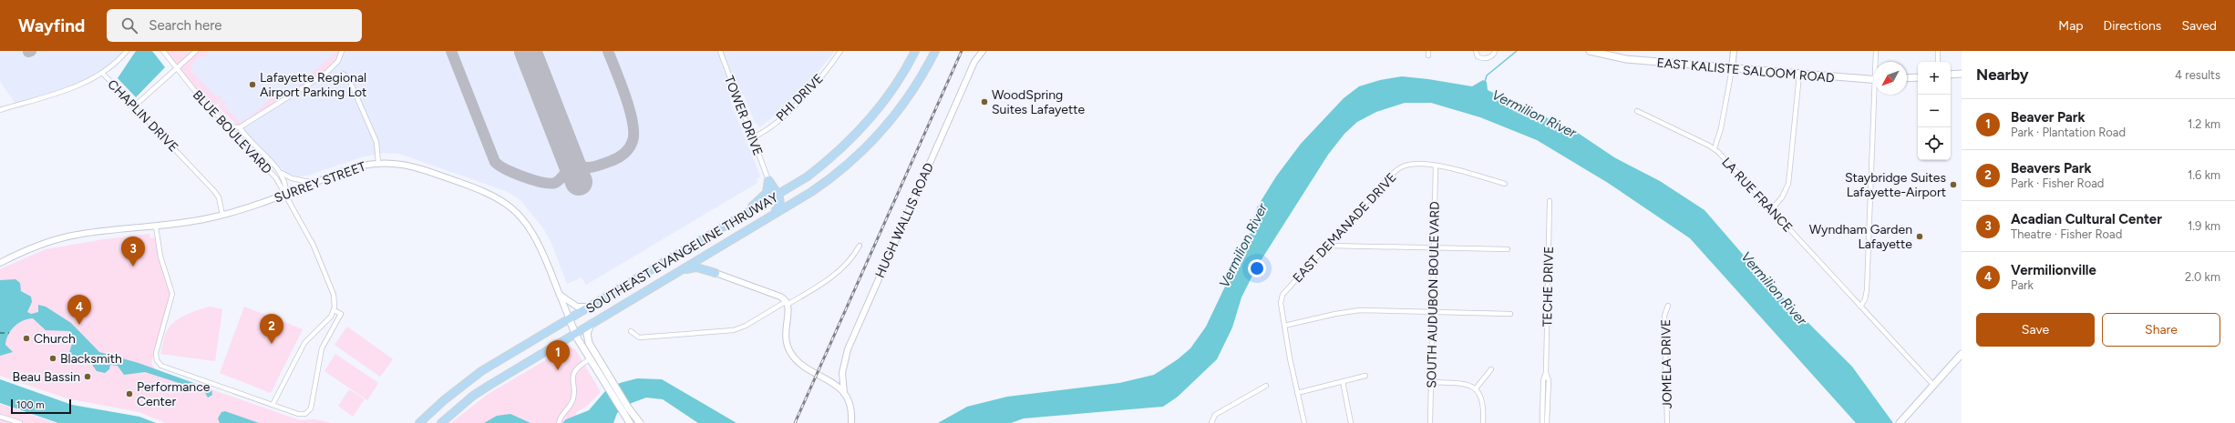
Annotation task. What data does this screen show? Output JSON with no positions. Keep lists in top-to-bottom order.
{
  "streets": {
    "highway": ["SOUTHEAST EVANGELINE THRUWAY"],
    "main road": ["EAST KALISTE SALOOM ROAD"],
    "street": [
      "PHI DRIVE",
      "CHAPLIN DRIVE",
      "TOWER DRIVE",
      "BLUE BOULEVARD",
      "SURREY STREET",
      "LA RUE FRANCE",
      "HUGH WALLIS ROAD",
      "EAST DEMANADE DRIVE",
      "TECHE DRIVE",
      "SOUTH AUDUBON BOULEVARD",
      "JOMELA DRIVE"
    ]
  },
  "crossings": [
    ["PHI DRIVE", "TOWER DRIVE"],
    ["CHAPLIN DRIVE", "SURREY STREET"],
    ["BLUE BOULEVARD", "SURREY STREET"],
    ["SURREY STREET", "SOUTHEAST EVANGELINE THRUWAY"],
    ["EAST DEMANADE DRIVE", "SOUTH AUDUBON BOULEVARD"]
  ],
  "water": ["Vermilion River"],
  "places": [
    "Lafayette Regional Airport Parking Lot",
    "WoodSpring Suites Lafayette",
    "Staybridge Suites Lafayette-Airport",
    "Wyndham Garden Lafayette",
    "Church",
    "Blacksmith",
    "Beau Bassin",
    "Performance Center"
  ],
  "scale_bar": "100 m",
  "north": "bottom left",
  "page": {
    "header": "Wayfind",
    "search": "Search here",
    "nav": ["Map", "Directions", "Saved"],
    "heading": ["Nearby", "4 results"],
    "map_buttons": ["+", "−"],
    "list": [
      {
        "mark": "1",
        "name": "Beaver Park",
        "note": "Park · Plantation Road",
        "value": "1.2 km"
      },
      {
        "mark": "2",
        "name": "Beavers Park",
        "note": "Park · Fisher Road",
        "value": "1.6 km"
      },
      {
        "mark": "3",
        "name": "Acadian Cultural Center",
        "note": "Theatre · Fisher Road",
        "value": "1.9 km"
      },
      {
        "mark": "4",
        "name": "Vermilionville",
        "note": "Park",
        "value": "2.0 km"
      }
    ],
    "pins": [
      "3",
      "4",
      "2",
      "1"
    ],
    "buttons": ["Save", "Share"],
    "scale": "100 m"
  }
}
